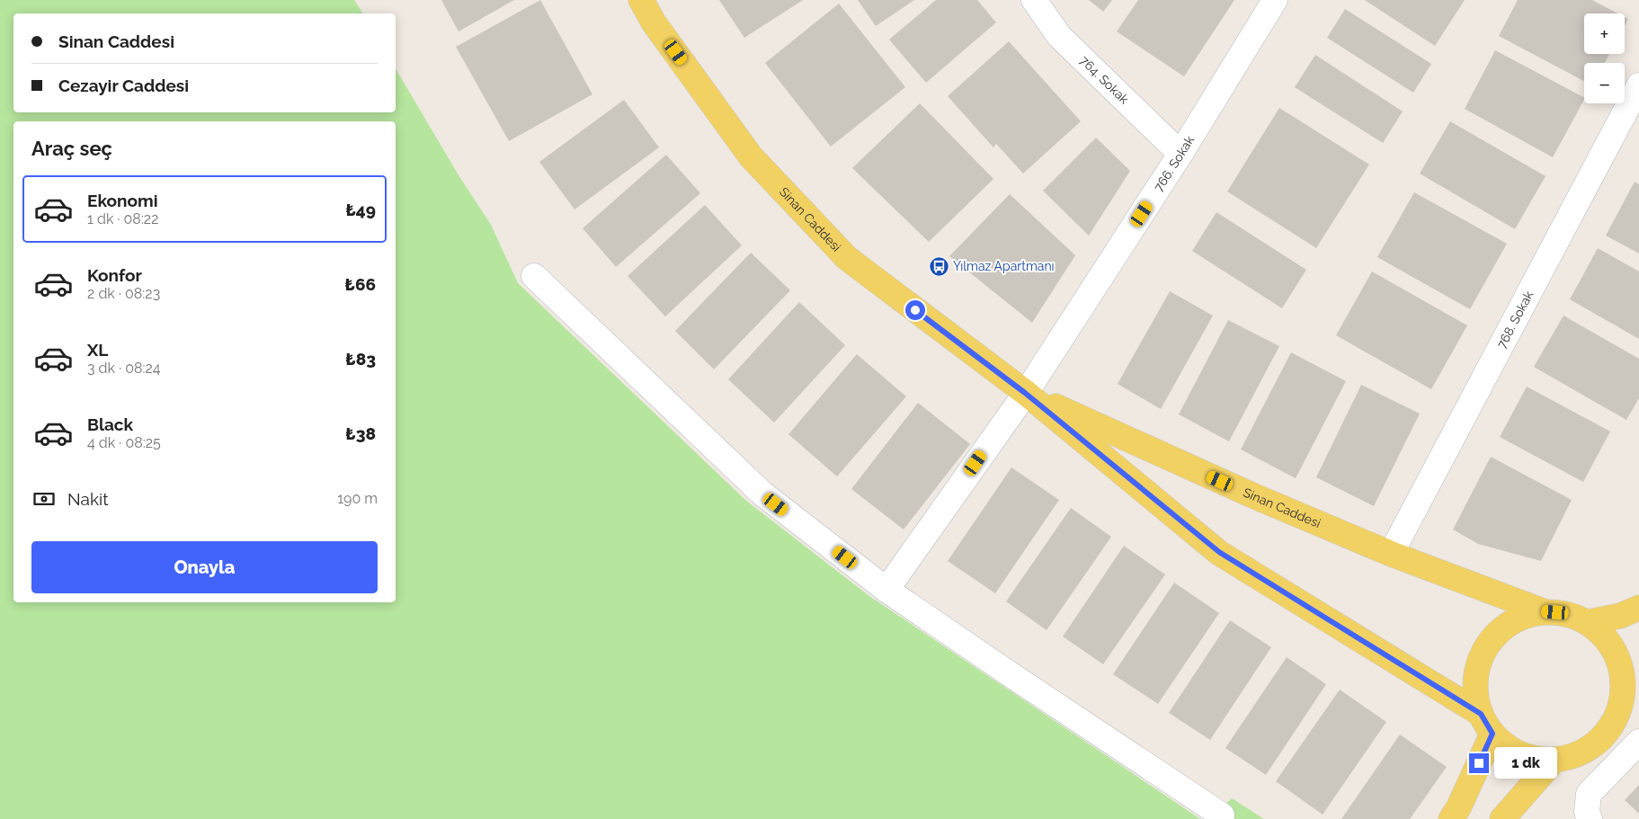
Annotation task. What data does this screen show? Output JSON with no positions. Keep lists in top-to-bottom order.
{
  "streets": {
    "main road": ["Sinan Caddesi"],
    "street": ["764. Sokak", "766. Sokak", "768. Sokak"]
  },
  "crossings": [
    ["764. Sokak", "766. Sokak"],
    ["766. Sokak", "Sinan Caddesi"],
    ["Sinan Caddesi", "768. Sokak"]
  ],
  "places": {
    "bus stop": ["Yılmaz Apartmanı"]
  },
  "page": {
    "map_buttons": ["+", "−"],
    "banner": ["Sinan Caddesi", "Cezayir Caddesi"],
    "heading": "Araç seç",
    "list": [
      {
        "name": "Ekonomi",
        "note": "1 dk · 08:22",
        "value": "₺49"
      },
      {
        "name": "Konfor",
        "note": "2 dk · 08:23",
        "value": "₺66"
      },
      {
        "name": "XL",
        "note": "3 dk · 08:24",
        "value": "₺83"
      },
      {
        "name": "Black",
        "note": "4 dk · 08:25",
        "value": "₺38"
      }
    ],
    "pay": ["Nakit", "190 m"],
    "buttons": "Onayla",
    "bubble": "1 dk"
  }
}
